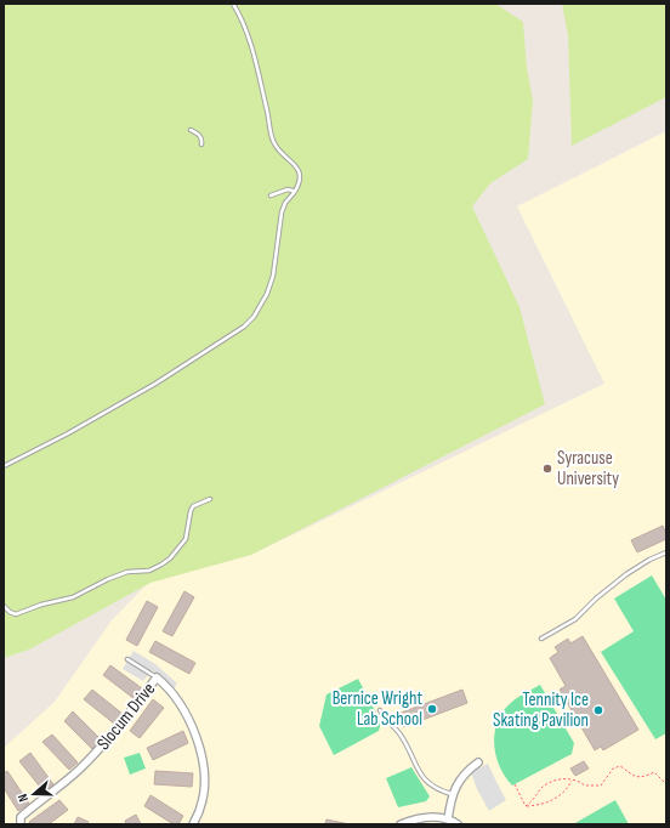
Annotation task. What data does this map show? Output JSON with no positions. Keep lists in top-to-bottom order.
{
  "streets": {
    "street": ["Slocum Drive"]
  },
  "places": ["Syracuse University", "Bernice Wright Lab School", "Tennity Ice Skating Pavilion"],
  "north": "left"
}
